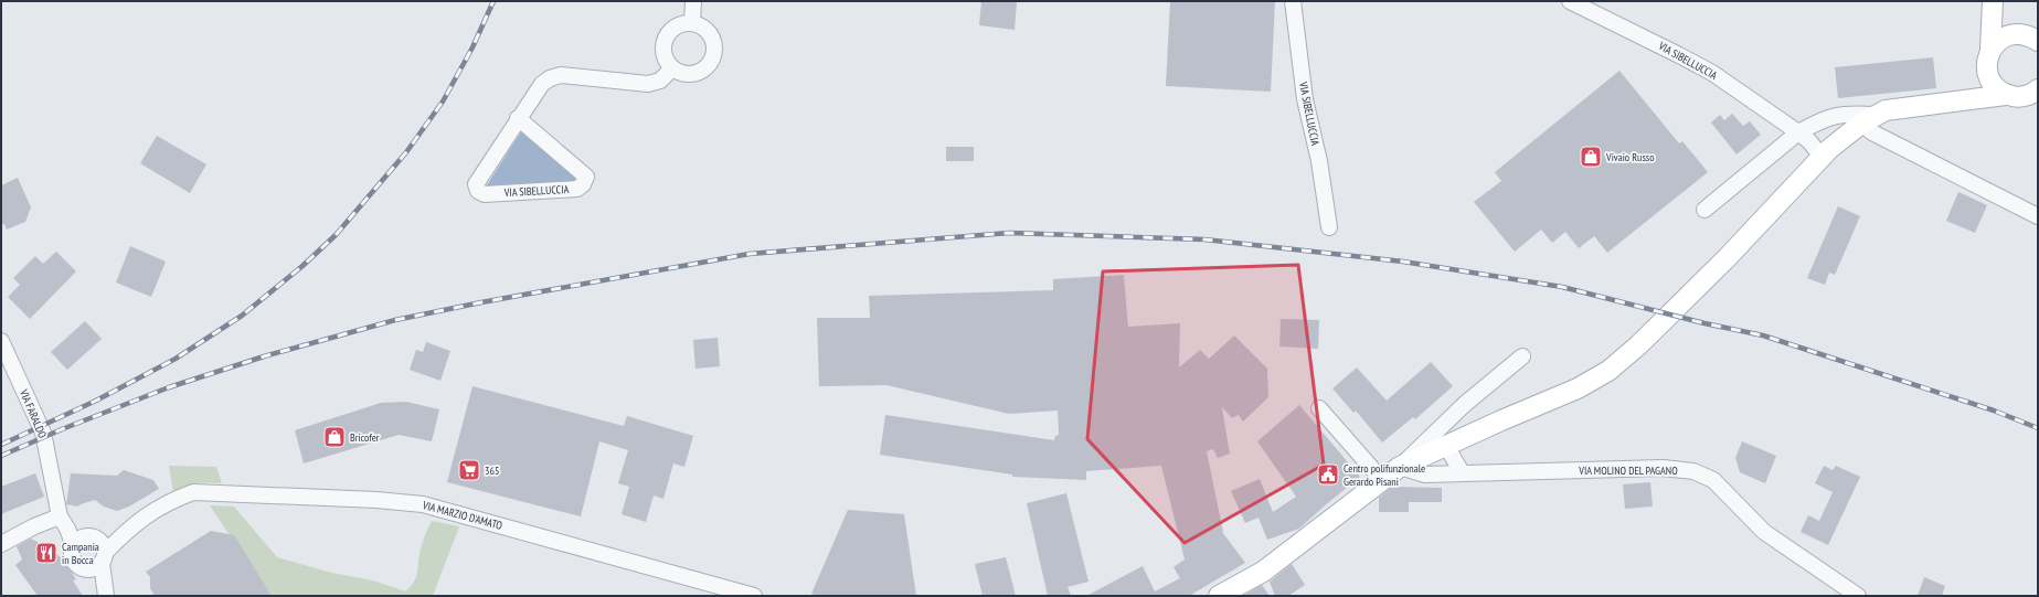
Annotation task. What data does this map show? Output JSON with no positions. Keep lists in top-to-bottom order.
{
  "streets": {
    "street": [
      "VIA SIBELLUCCIA",
      "VIA FARALDO",
      "VIA MOLINO DEL PAGANO",
      "VIA MARZIO D'AMATO"
    ]
  },
  "crossings": [
    ["VIA FARALDO", "VIA MARZIO D'AMATO"]
  ],
  "places": {
    "shop": ["Vivaio Russo", "Bricofer"],
    "supermarket": ["365"],
    "public building": ["Centro polifunzionale Gerardo Pisani"],
    "restaurant": ["Campania in Bocca"]
  }
}
